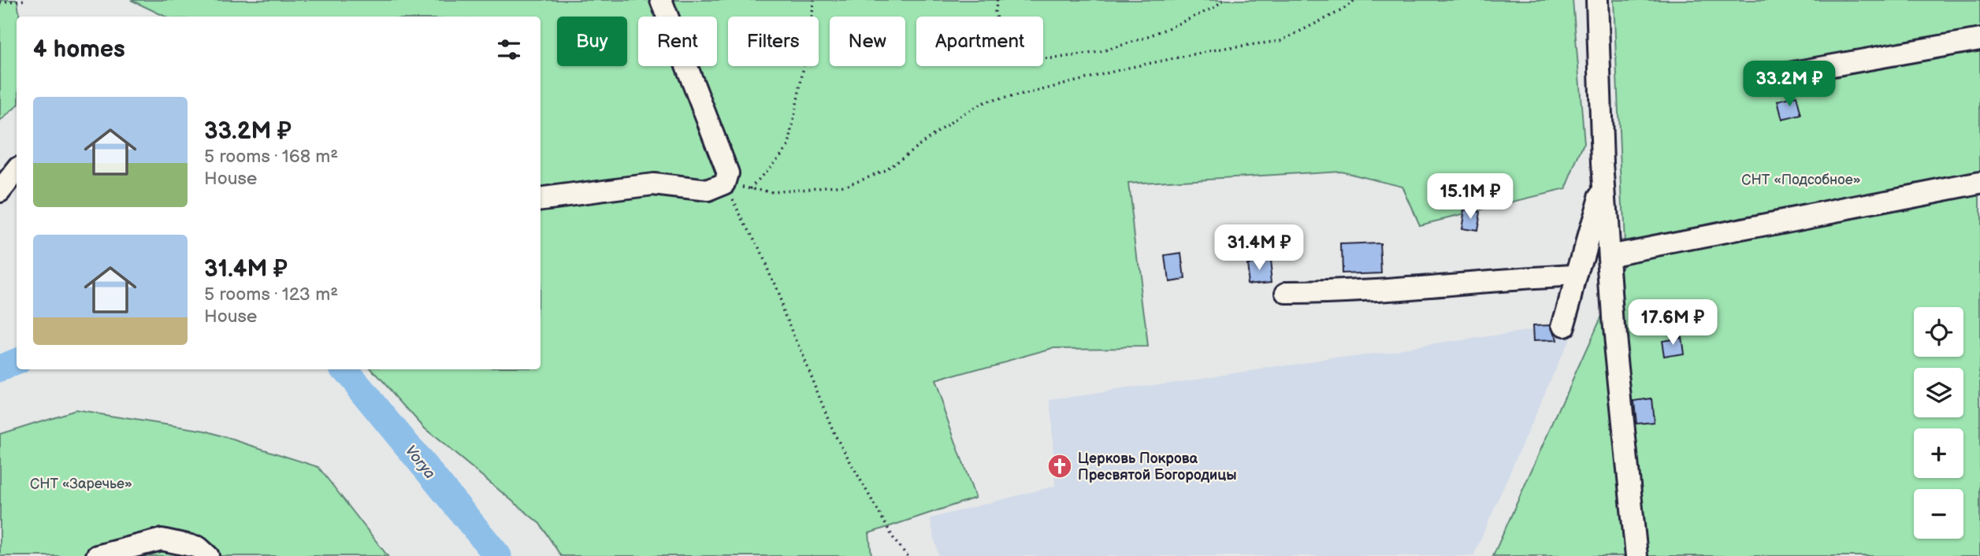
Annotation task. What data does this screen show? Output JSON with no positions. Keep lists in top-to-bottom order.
{
  "water": ["Vorya"],
  "parks": ["СНТ «Подсобное»", "СНТ «Заречье»"],
  "places": {
    "church": ["Церковь Покрова Пресвятой Богородицы"]
  },
  "page": {
    "chip": [
      "Buy",
      "Rent",
      "Filters",
      "New",
      "Apartment"
    ],
    "heading": "4 homes",
    "price": [
      "33.2M ₽",
      "15.1M ₽",
      "31.4M ₽",
      "17.6M ₽"
    ],
    "list": [
      {
        "name": "33.2M ₽",
        "note": "5 rooms · 168 m² · House"
      },
      {
        "name": "31.4M ₽",
        "note": "5 rooms · 123 m² · House"
      }
    ],
    "map_buttons": ["+", "−"]
  }
}
